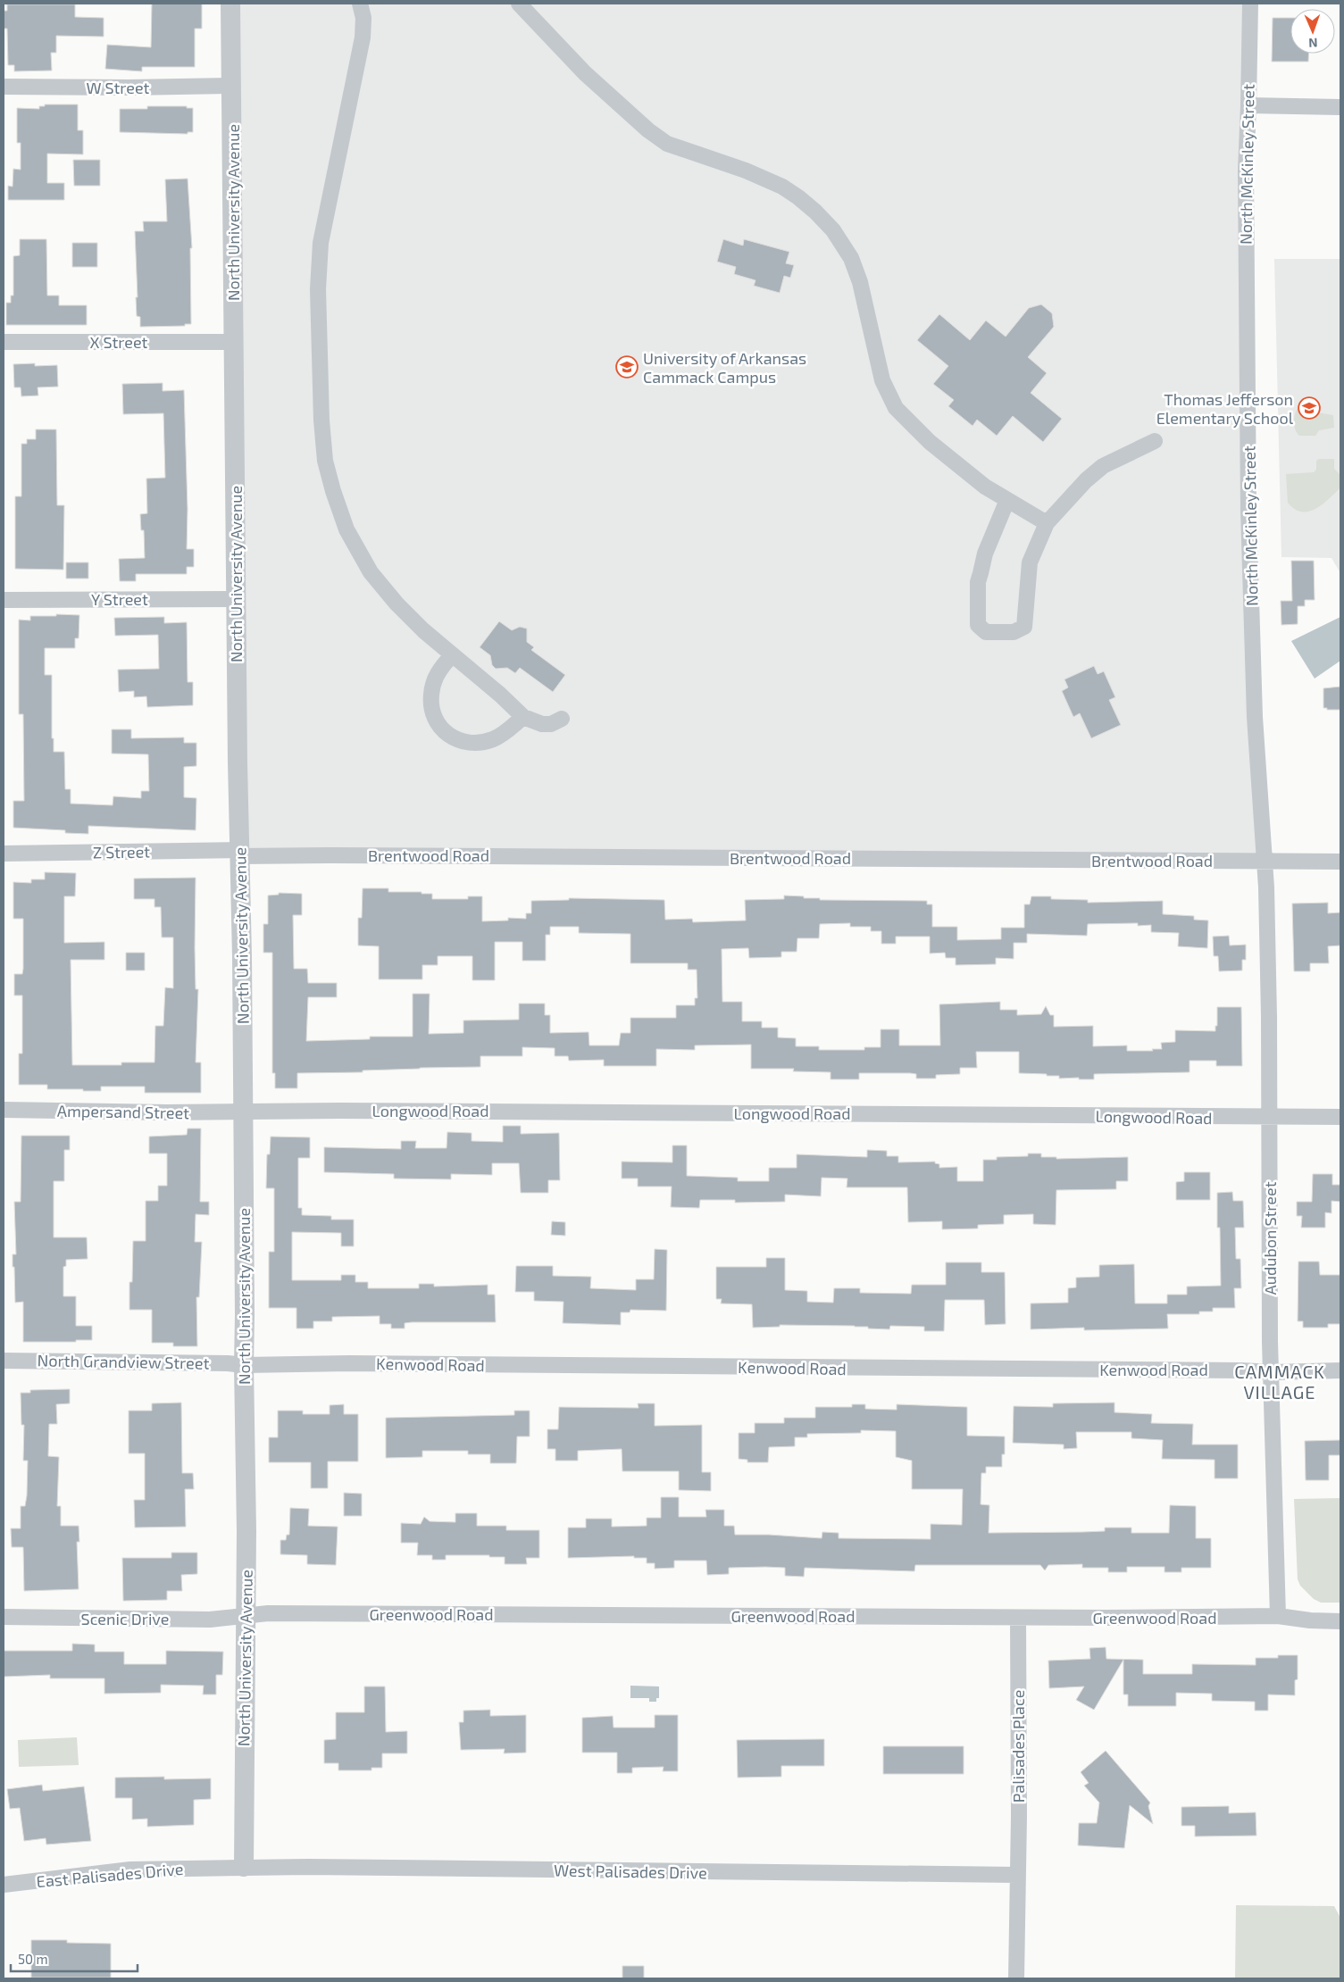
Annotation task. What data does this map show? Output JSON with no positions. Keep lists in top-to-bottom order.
{
  "streets": {
    "street": [
      "W Street",
      "North McKinley Street",
      "North University Avenue",
      "X Street",
      "Y Street",
      "Z Street",
      "Brentwood Road",
      "Longwood Road",
      "Ampersand Street",
      "Audubon Street",
      "North Grandview Street",
      "Kenwood Road",
      "Greenwood Road",
      "Scenic Drive",
      "Palisades Place",
      "West Palisades Drive",
      "East Palisades Drive"
    ]
  },
  "crossings": [
    ["W Street", "North University Avenue"],
    ["North McKinley Street", "Brentwood Road"],
    ["North McKinley Street", "Audubon Street"],
    ["North University Avenue", "X Street"],
    ["North University Avenue", "Y Street"],
    ["North University Avenue", "Z Street"],
    ["North University Avenue", "Brentwood Road"],
    ["North University Avenue", "Longwood Road"],
    ["North University Avenue", "Ampersand Street"],
    ["North University Avenue", "North Grandview Street"],
    ["North University Avenue", "Kenwood Road"],
    ["North University Avenue", "Greenwood Road"],
    ["North University Avenue", "Scenic Drive"],
    ["North University Avenue", "West Palisades Drive"],
    ["North University Avenue", "East Palisades Drive"],
    ["Z Street", "Brentwood Road"],
    ["Brentwood Road", "Audubon Street"],
    ["Longwood Road", "Ampersand Street"],
    ["Longwood Road", "Audubon Street"],
    ["Audubon Street", "Kenwood Road"],
    ["Audubon Street", "Greenwood Road"],
    ["North Grandview Street", "Kenwood Road"],
    ["Greenwood Road", "Scenic Drive"],
    ["Greenwood Road", "Palisades Place"],
    ["Palisades Place", "West Palisades Drive"],
    ["West Palisades Drive", "East Palisades Drive"]
  ],
  "districts": ["CAMMACK VILLAGE"],
  "places": {
    "school or university": ["University of Arkansas Cammack Campus", "Thomas Jefferson Elementary School"]
  },
  "scale_bar": "50 m",
  "north": "bottom"
}
